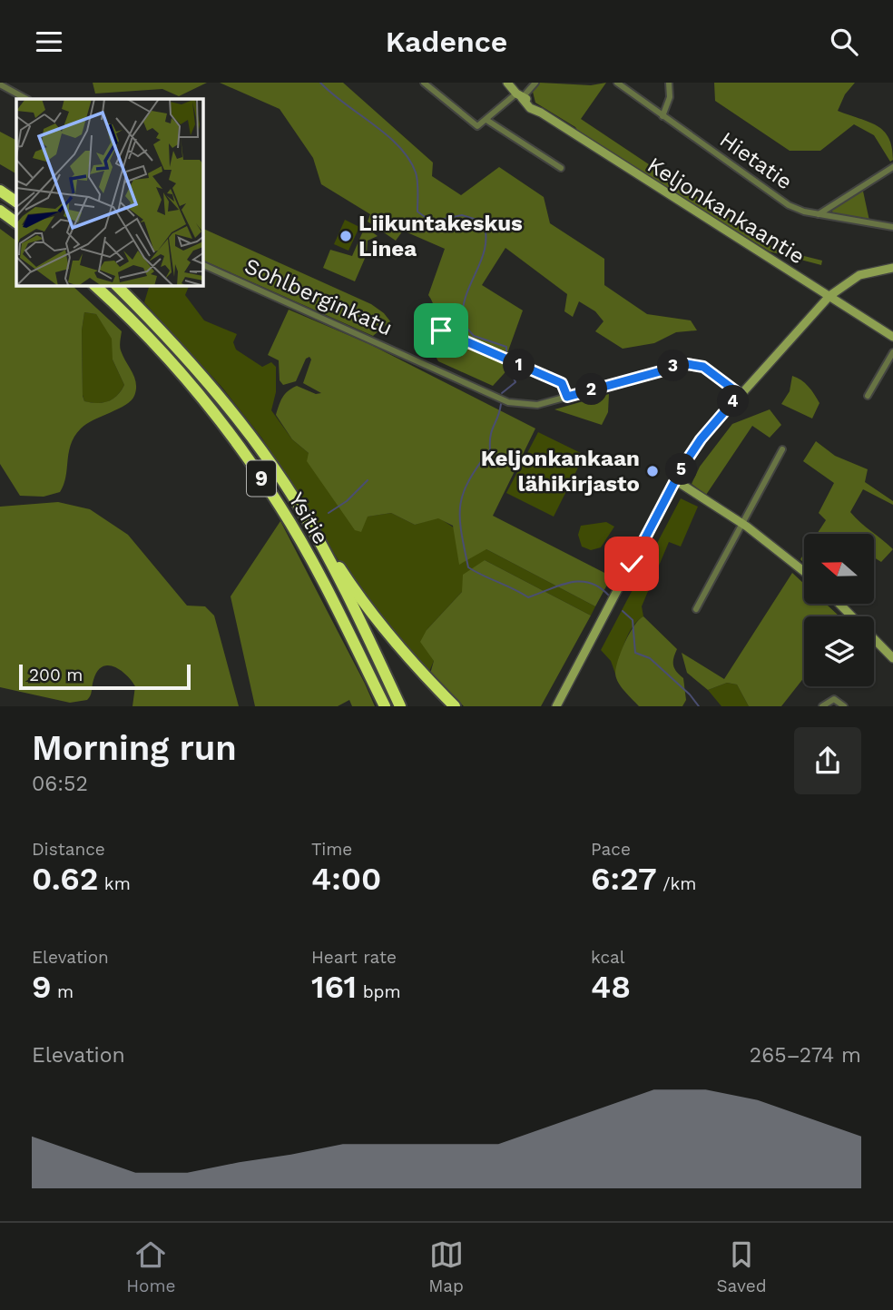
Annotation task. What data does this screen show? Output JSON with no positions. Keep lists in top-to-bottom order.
{
  "streets": {
    "highway": ["9", "Ysitie"],
    "main road": ["Keljonkankaantie"],
    "street": ["Hietatie", "Sohlberginkatu"]
  },
  "places": ["Liikuntakeskus Linea", "Keljonkankaan lähikirjasto"],
  "scale_bar": "200 m",
  "north": "left",
  "page": {
    "header": "Kadence",
    "pins": [
      "1",
      "3",
      "2",
      "4",
      "5"
    ],
    "scale": "200 m",
    "heading": ["Morning run", "06:52"],
    "stats": [
      ["Distance", "0.62 km"],
      ["Time", "4:00"],
      ["Pace", "6:27 /km"],
      ["Elevation", "9 m"],
      ["Heart rate", "161 bpm"],
      ["kcal", "48"]
    ],
    "chart": ["Elevation", "265–274 m"],
    "tabs": ["Home", "Map", "Saved"]
  }
}
